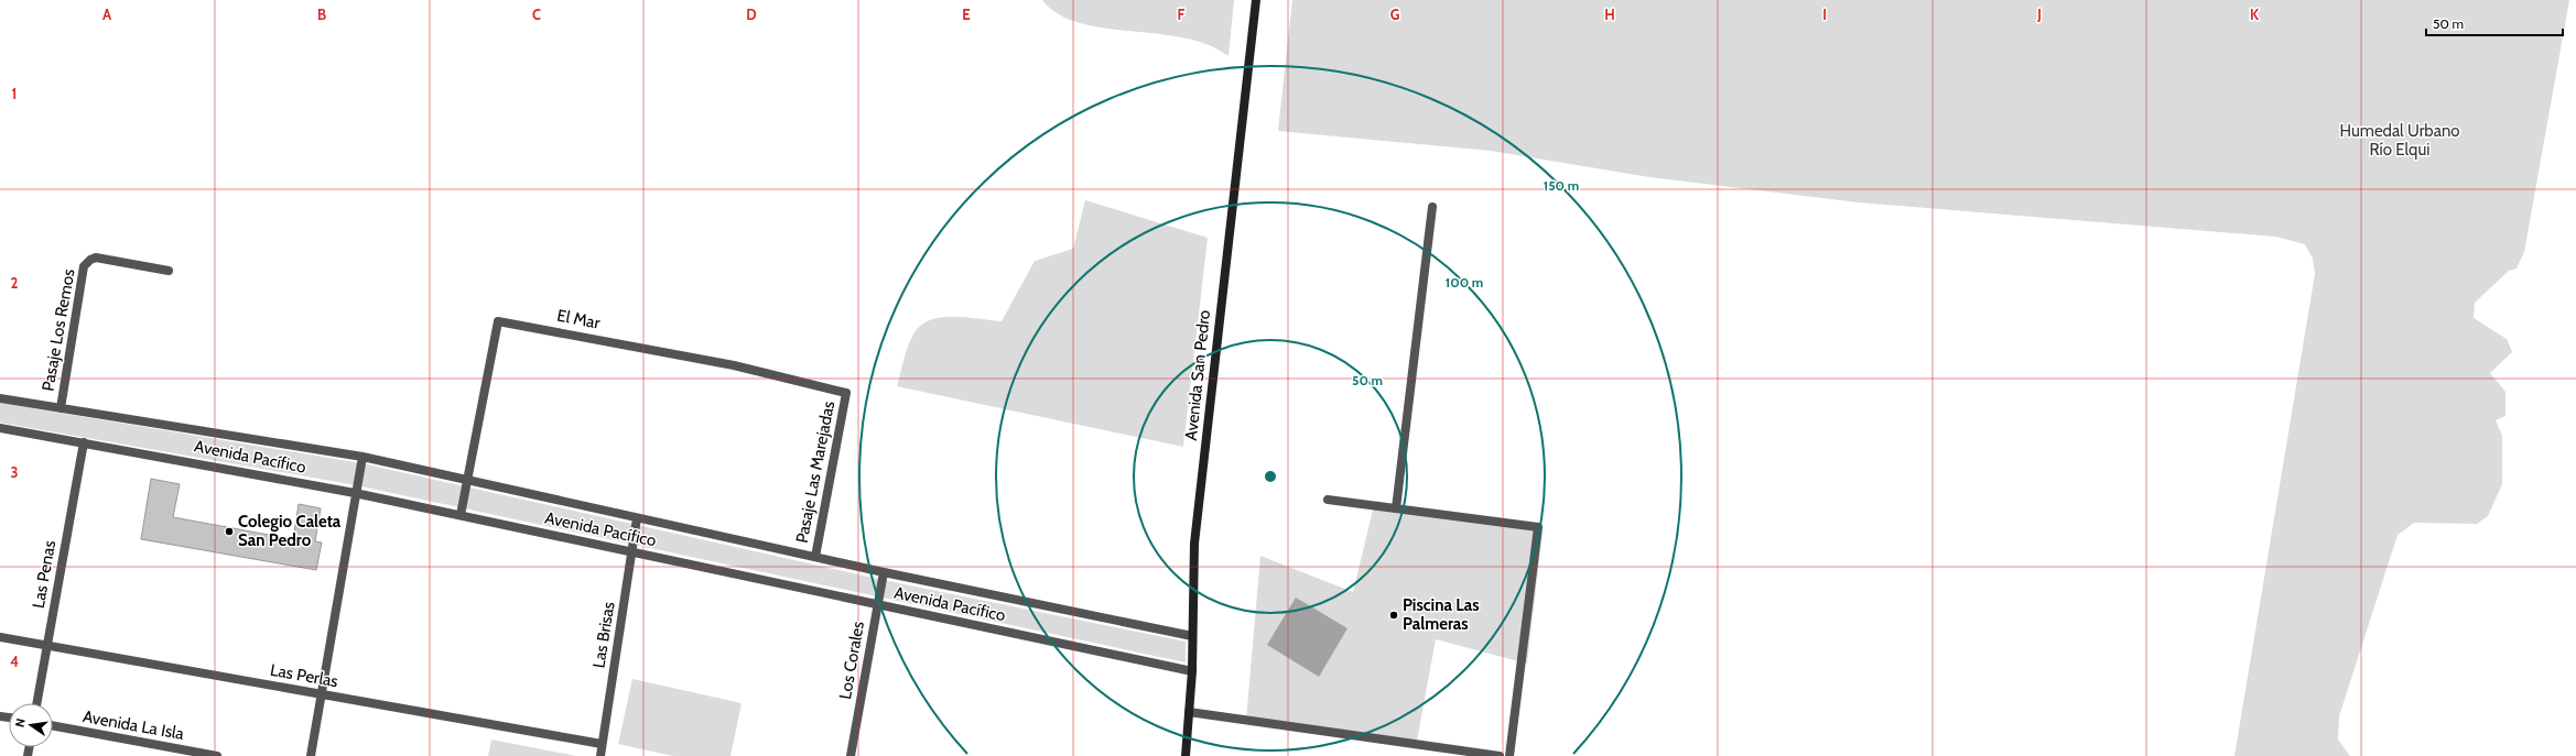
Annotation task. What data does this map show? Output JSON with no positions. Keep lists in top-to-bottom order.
{
  "streets": {
    "street": [
      "El Mar",
      "Pasaje Los Remos",
      "Avenida San Pedro",
      "Avenida Pacífico",
      "Pasaje Las Marejadas",
      "Las Penas",
      "Las Brisas",
      "Los Corales",
      "Las Perlas",
      "Avenida La Isla"
    ]
  },
  "crossings": [
    ["El Mar", "Avenida Pacífico"],
    ["El Mar", "Pasaje Las Marejadas"],
    ["Pasaje Los Remos", "Avenida Pacífico"],
    ["Avenida San Pedro", "Avenida Pacífico"],
    ["Avenida Pacífico", "Pasaje Las Marejadas"],
    ["Avenida Pacífico", "Las Penas"],
    ["Avenida Pacífico", "Las Brisas"],
    ["Avenida Pacífico", "Los Corales"],
    ["Las Penas", "Las Perlas"],
    ["Las Brisas", "Las Perlas"]
  ],
  "parks": ["Humedal Urbano Río Elqui"],
  "places": ["Colegio Caleta San Pedro", "Piscina Las Palmeras"],
  "scale_bar": "50 m",
  "north": "left",
  "grid": {
    "columns": [
      "A",
      "B",
      "C",
      "D",
      "E",
      "F",
      "G",
      "H",
      "I",
      "J",
      "K"
    ],
    "rows": [
      "1",
      "2",
      "3",
      "4"
    ]
  },
  "rings": ["150 m", "100 m", "50 m"]
}
